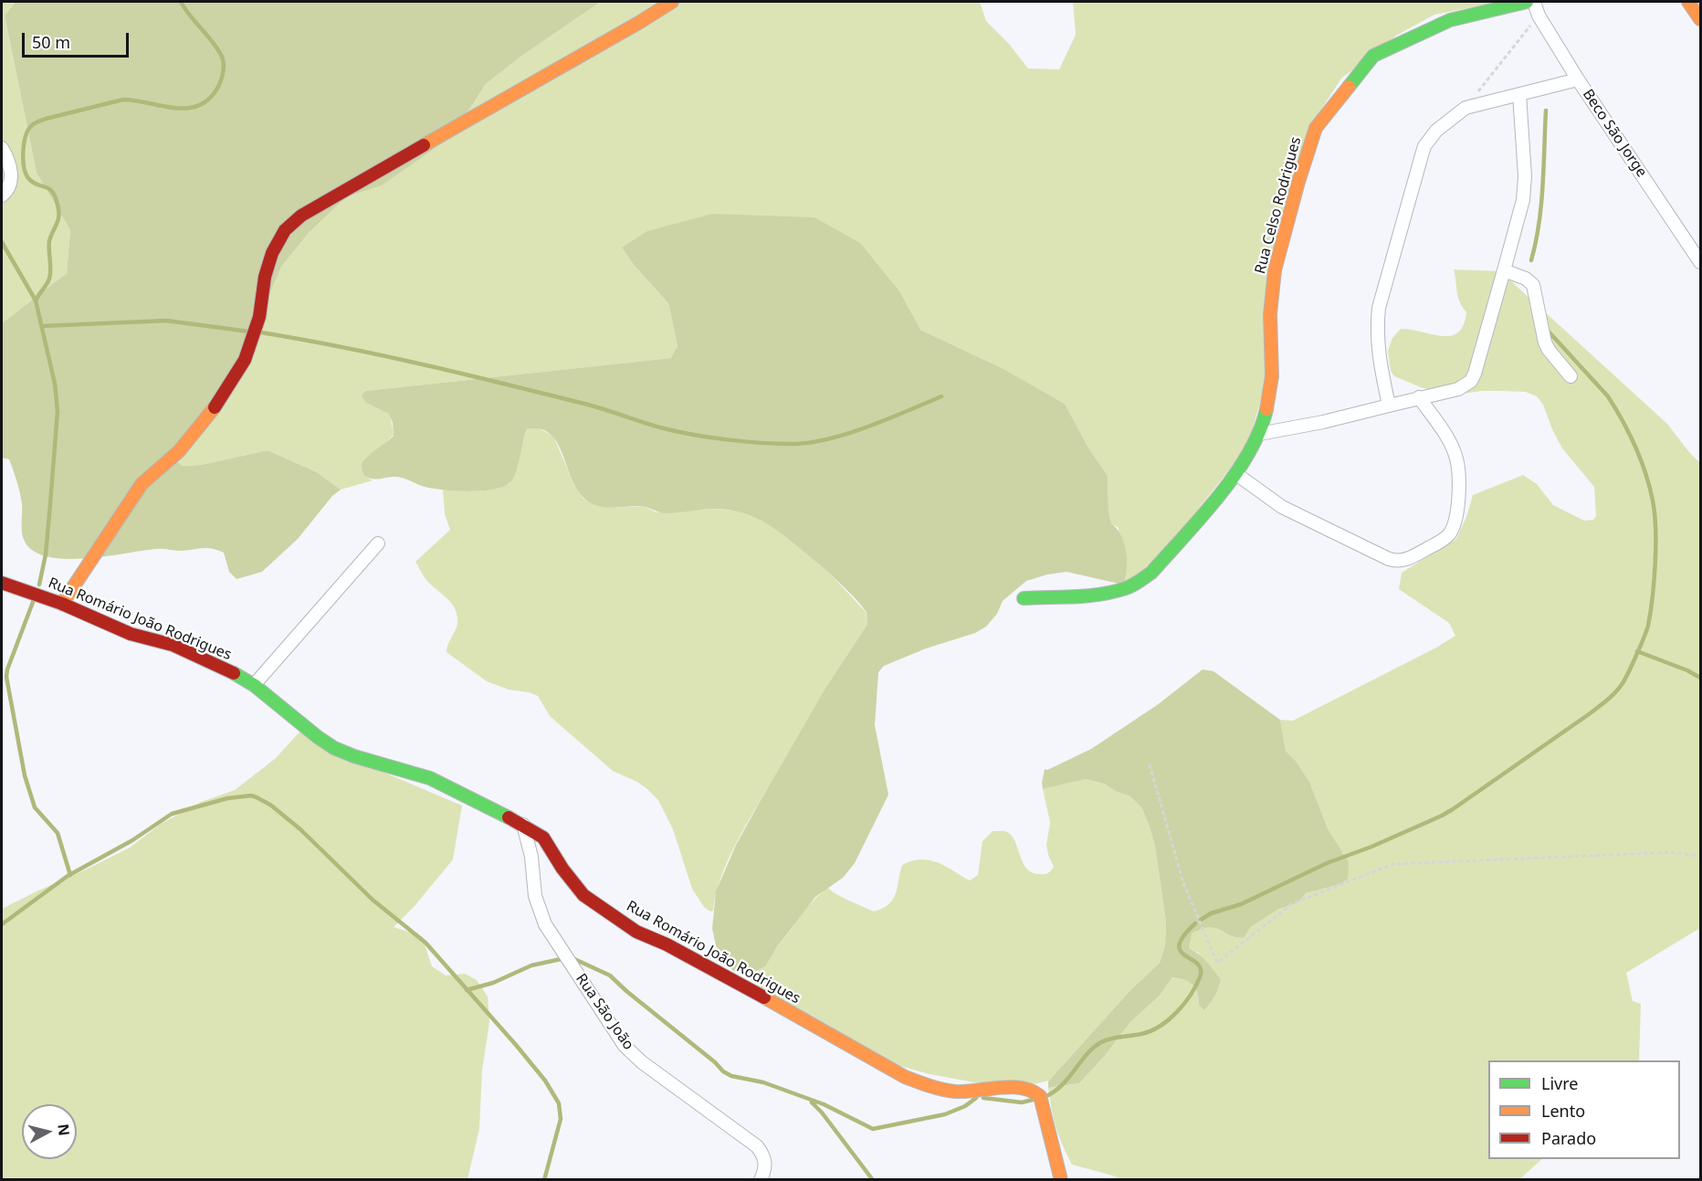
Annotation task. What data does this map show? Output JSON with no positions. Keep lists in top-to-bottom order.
{
  "streets": {
    "street": [
      "Beco São Jorge",
      "Rua Celso Rodrigues",
      "Rua Romário João Rodrigues",
      "Rua São João"
    ]
  },
  "crossings": [
    ["Rua Romário João Rodrigues", "Rua São João"]
  ],
  "legend": ["Livre", "Lento", "Parado"],
  "scale_bar": "50 m",
  "north": "right"
}
